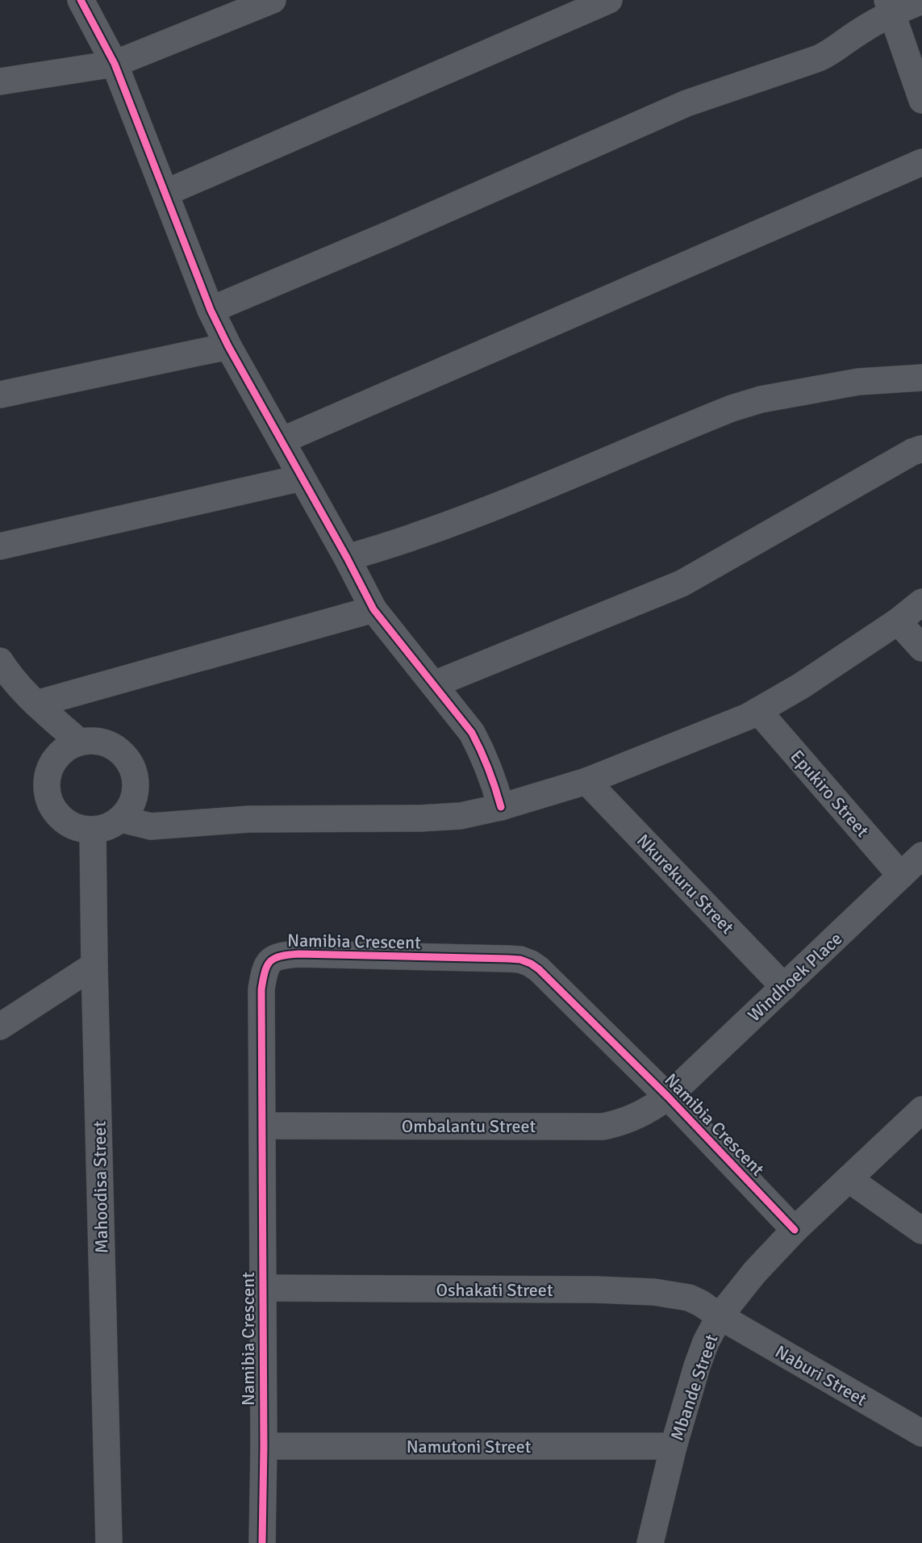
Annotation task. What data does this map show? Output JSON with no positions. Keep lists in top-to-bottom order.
{
  "streets": {
    "street": [
      "Epukiro Street",
      "Nkurekuru Street",
      "Namibia Crescent",
      "Windhoek Place",
      "Ombalantu Street",
      "Mahoodisa Street",
      "Oshakati Street",
      "Naburi Street",
      "Mbande Street",
      "Namutoni Street"
    ]
  },
  "crossings": [
    ["Epukiro Street", "Windhoek Place"],
    ["Nkurekuru Street", "Windhoek Place"],
    ["Namibia Crescent", "Windhoek Place"],
    ["Namibia Crescent", "Ombalantu Street"],
    ["Namibia Crescent", "Oshakati Street"],
    ["Namibia Crescent", "Mbande Street"],
    ["Namibia Crescent", "Namutoni Street"],
    ["Windhoek Place", "Ombalantu Street"],
    ["Oshakati Street", "Naburi Street"],
    ["Oshakati Street", "Mbande Street"],
    ["Naburi Street", "Mbande Street"],
    ["Mbande Street", "Namutoni Street"]
  ]
}
